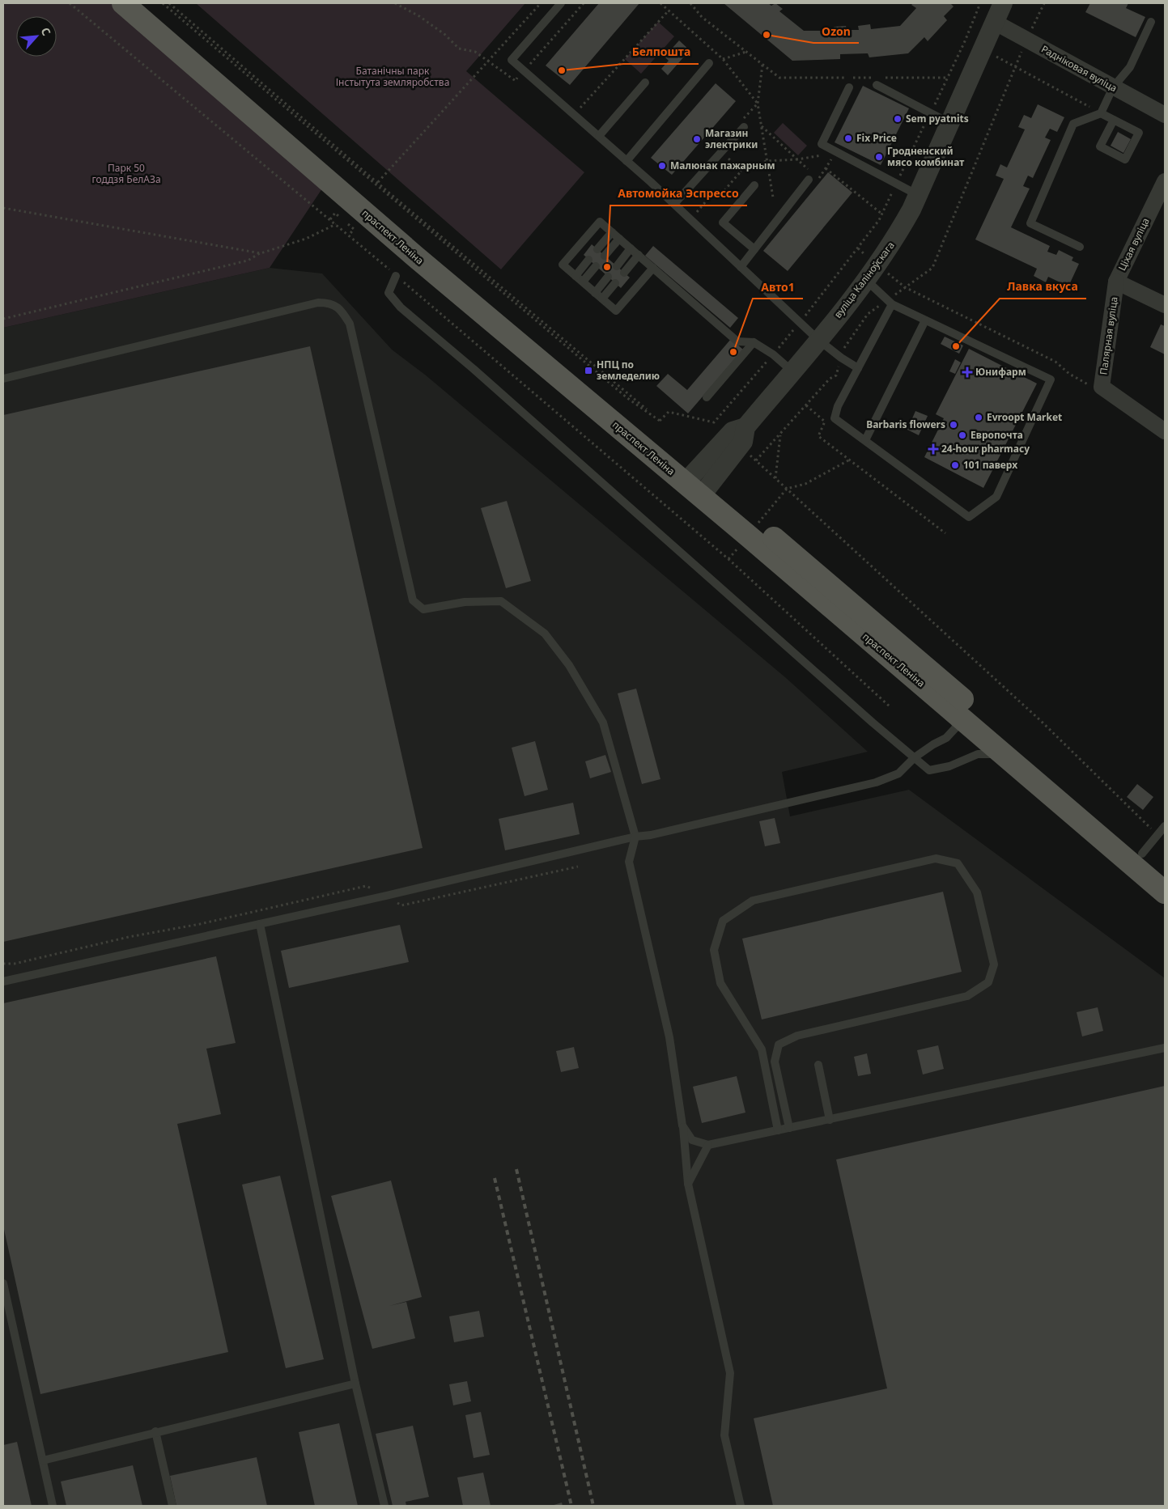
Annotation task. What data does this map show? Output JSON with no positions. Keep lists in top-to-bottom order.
{
  "streets": {
    "main road": ["праспект Леніна"],
    "street": [
      "Радніковая вуліца",
      "Ціхая вуліца",
      "вуліца Каліноўскага",
      "Палярная вуліца"
    ]
  },
  "crossings": [
    ["Радніковая вуліца", "вуліца Каліноўскага"],
    ["праспект Леніна", "вуліца Каліноўскага"],
    ["Ціхая вуліца", "Палярная вуліца"]
  ],
  "parks": ["Батанічны парк Інстытута земляробства", "Парк 50 годдзя БелАЗа"],
  "places": {
    "other": [
      "Ozon",
      "Белпошта",
      "Sem pyatnits",
      "Fix Price",
      "Магазин электрики",
      "Гродненский мясо комбинат",
      "Малюнак пажарным",
      "Автомойка Эспрессо",
      "Лавка вкуса",
      "Авто1",
      "Evroopt Market",
      "Barbaris flowers",
      "Европочта",
      "101 паверх"
    ],
    "transit": ["НПЦ по земледелию"],
    "health": ["Юнифарм", "24-hour pharmacy"]
  },
  "north": "top right"
}
